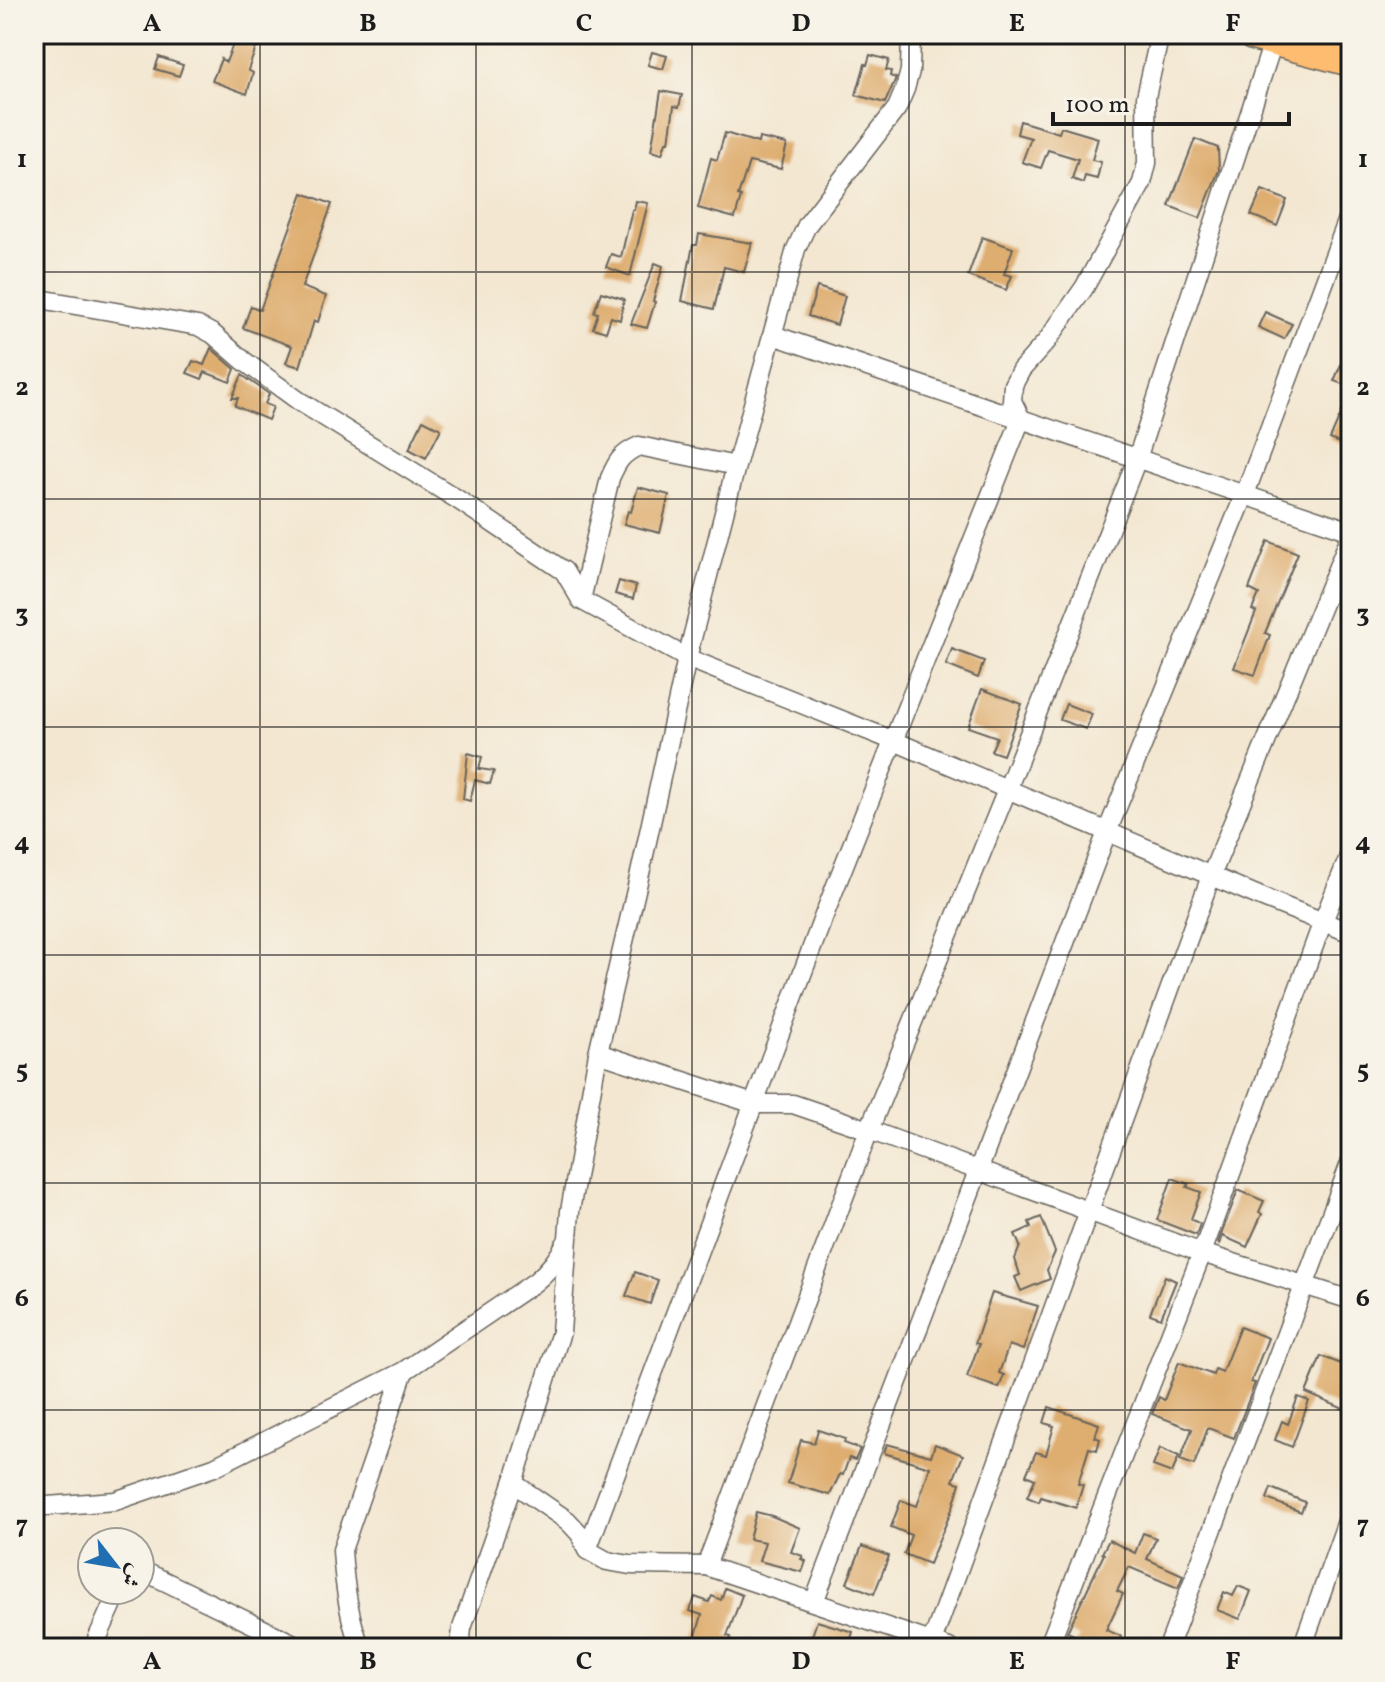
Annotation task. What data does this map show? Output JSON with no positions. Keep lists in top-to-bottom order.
{
  "scale_bar": "100 m",
  "north": "bottom right",
  "grid": {
    "columns": [
      "A",
      "B",
      "C",
      "D",
      "E",
      "F"
    ],
    "rows": [
      "1",
      "2",
      "3",
      "4",
      "5",
      "6",
      "7"
    ]
  }
}
